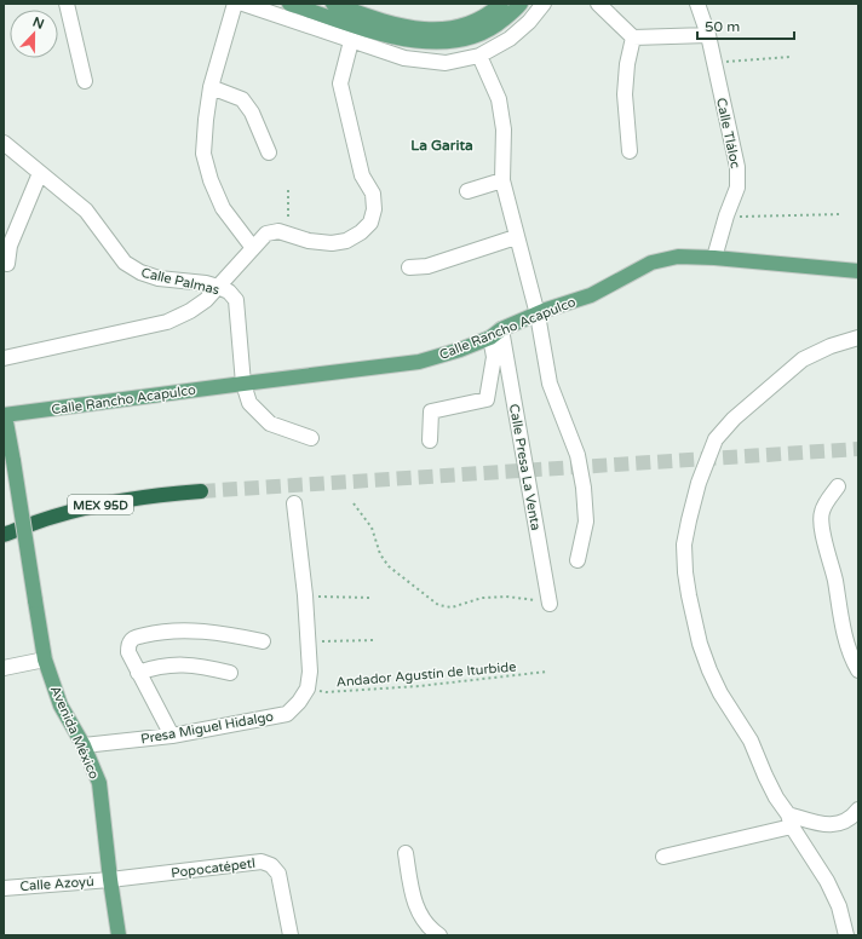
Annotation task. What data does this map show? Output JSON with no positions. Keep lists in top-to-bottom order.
{
  "streets": {
    "highway": ["MEX 95D"],
    "main road": ["Calle Rancho Acapulco", "Avenida México"],
    "street": [
      "Calle Tláloc",
      "Calle Palmas",
      "Calle Presa La Venta",
      "Presa Miguel Hidalgo",
      "Popocatépetl",
      "Calle Azoyú"
    ],
    "path": ["Andador Agustín de Iturbide"]
  },
  "crossings": [
    ["Calle Tláloc", "Calle Rancho Acapulco"],
    ["Calle Palmas", "Calle Rancho Acapulco"],
    ["Calle Rancho Acapulco", "Calle Presa La Venta"],
    ["Calle Rancho Acapulco", "Avenida México"],
    ["Andador Agustín de Iturbide", "Presa Miguel Hidalgo"],
    ["Presa Miguel Hidalgo", "Avenida México"],
    ["Avenida México", "Popocatépetl"],
    ["Avenida México", "Calle Azoyú"],
    ["Popocatépetl", "Calle Azoyú"]
  ],
  "districts": ["La Garita"],
  "scale_bar": "50 m",
  "north": "top"
}
